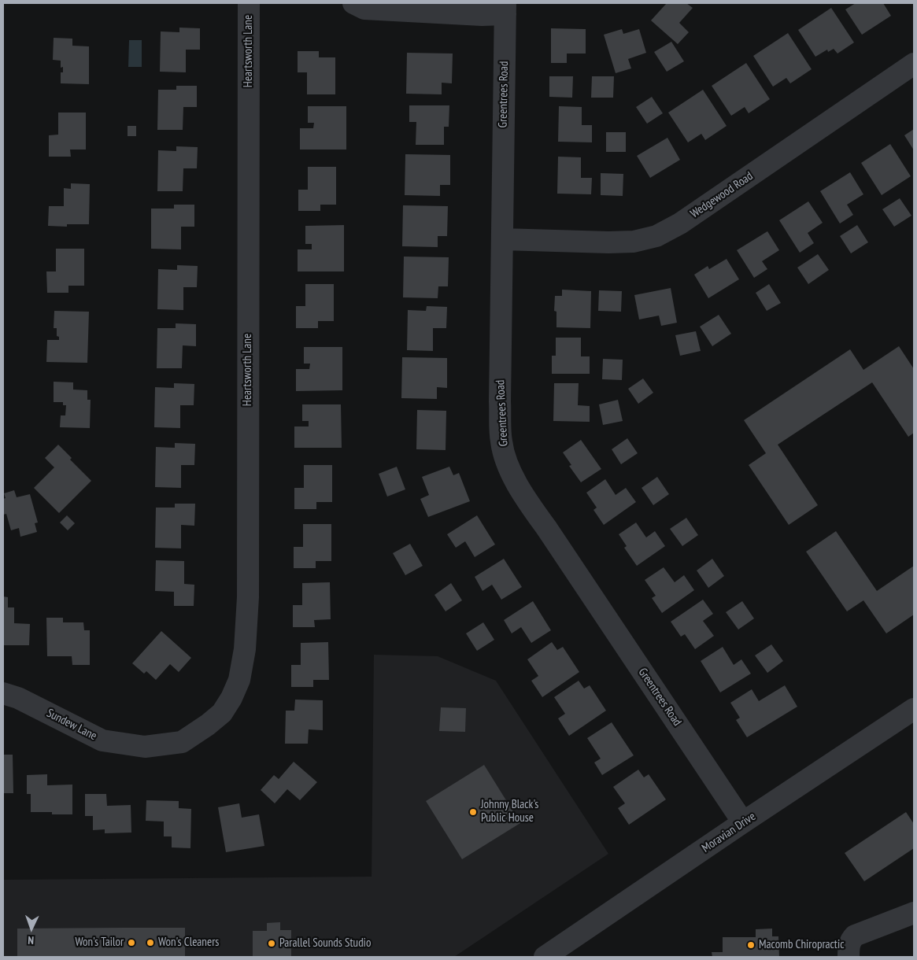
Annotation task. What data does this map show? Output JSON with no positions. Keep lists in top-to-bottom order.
{
  "streets": {
    "street": [
      "Heartsworth Lane",
      "Greentrees Road",
      "Wedgewood Road",
      "Sundew Lane",
      "Moravian Drive"
    ]
  },
  "crossings": [
    ["Heartsworth Lane", "Sundew Lane"],
    ["Greentrees Road", "Wedgewood Road"],
    ["Greentrees Road", "Moravian Drive"]
  ],
  "places": [
    "Johnny Black's Public House",
    "Won's Tailor",
    "Won's Cleaners",
    "Parallel Sounds Studio",
    "Macomb Chiropractic"
  ],
  "north": "bottom"
}
